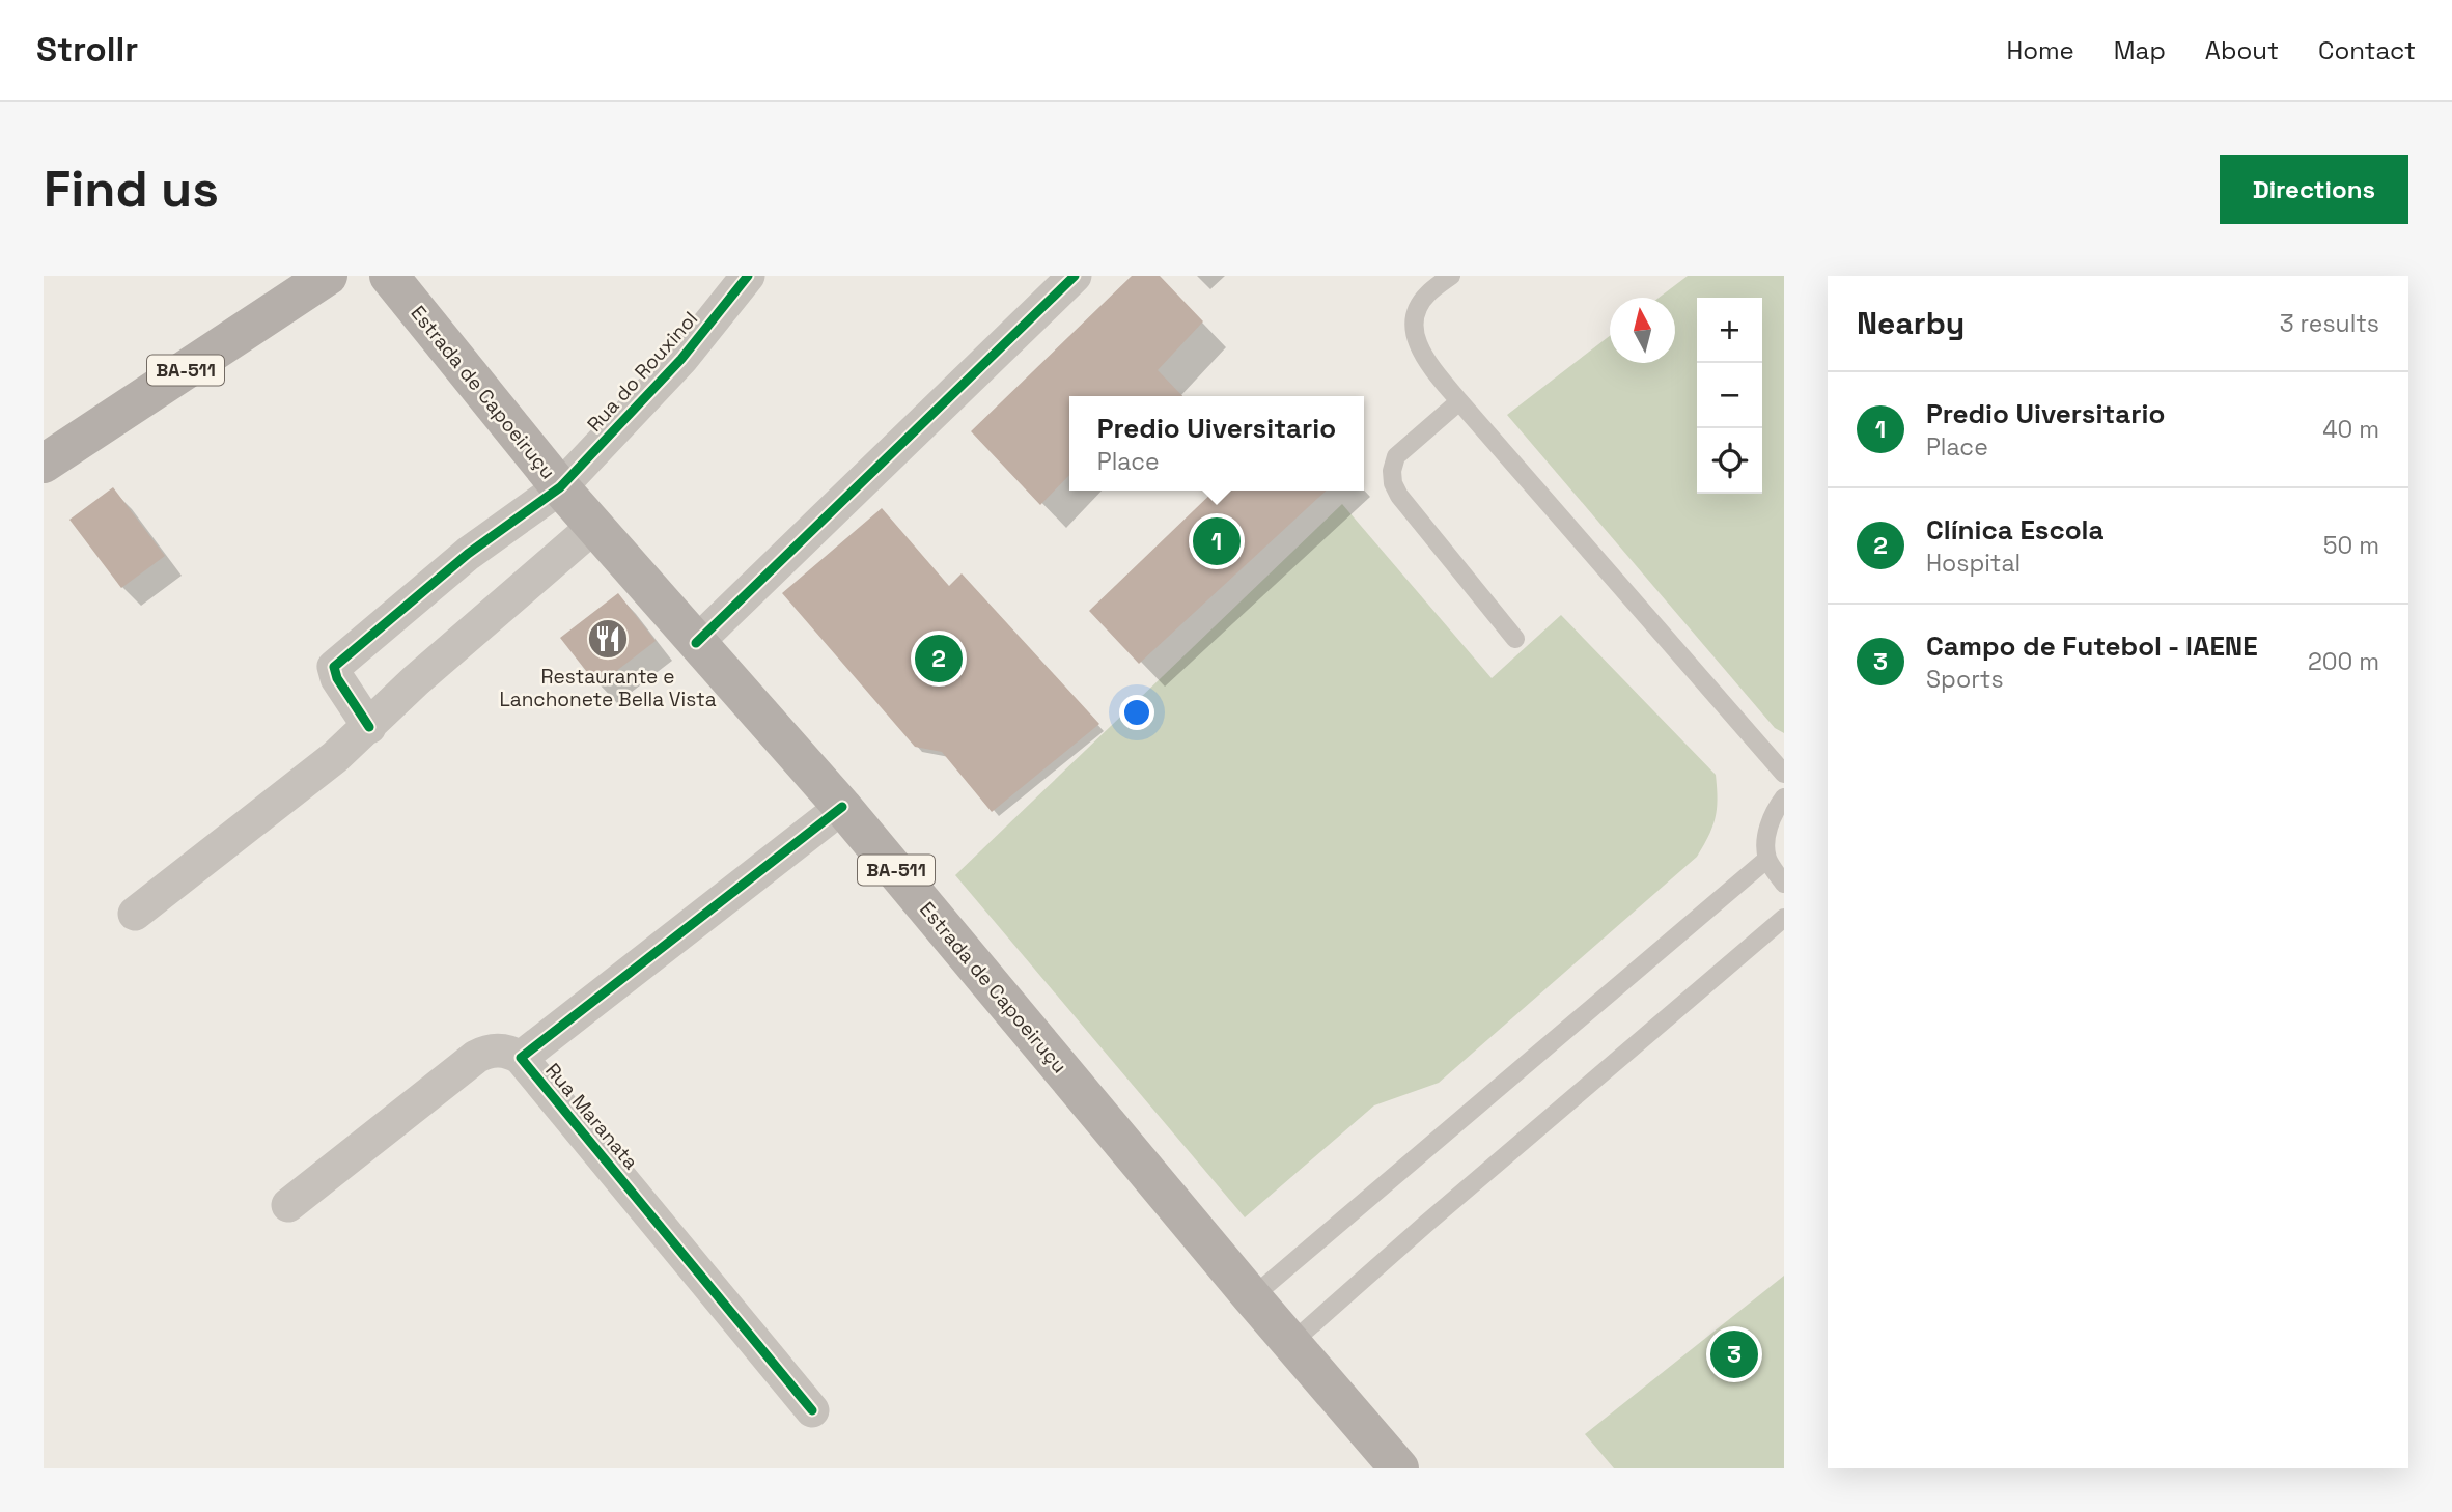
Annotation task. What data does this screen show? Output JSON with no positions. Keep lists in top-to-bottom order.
{
  "streets": {
    "main road": ["BA-511", "Estrada de Capoeiruçu"],
    "street": ["Rua do Rouxinol", "Rua Maranata"]
  },
  "crossings": [
    ["Rua do Rouxinol", "Estrada de Capoeiruçu"],
    ["Estrada de Capoeiruçu", "Rua Maranata"]
  ],
  "places": {
    "restaurant": ["Restaurante e Lanchonete Bella Vista"]
  },
  "north": "top",
  "page": {
    "header": "Strollr",
    "nav": [
      "Home",
      "Map",
      "About",
      "Contact"
    ],
    "buttons": "Directions",
    "title": "Find us",
    "heading": ["Nearby", "3 results"],
    "map_buttons": ["+", "−"],
    "list": [
      {
        "mark": "1",
        "name": "Predio Uiversitario",
        "note": "Place",
        "value": "40 m"
      },
      {
        "mark": "2",
        "name": "Clínica Escola",
        "note": "Hospital",
        "value": "50 m"
      },
      {
        "mark": "3",
        "name": "Campo de Futebol - IAENE",
        "note": "Sports",
        "value": "200 m"
      }
    ],
    "popup": ["Predio Uiversitario", "Place"],
    "pins": ["1", "2", "3"]
  }
}
